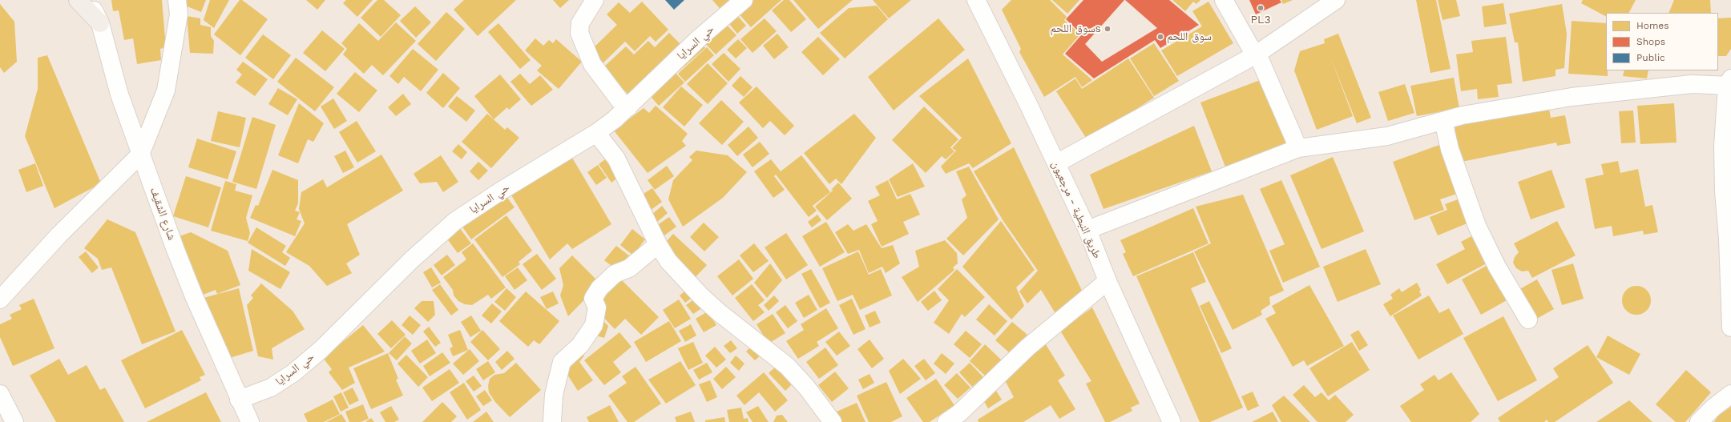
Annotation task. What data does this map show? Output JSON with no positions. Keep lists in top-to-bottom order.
{
  "streets": {
    "street": ["حي السرايا", "طريق النبطية - مرجعيون", "شارع الشقيف"]
  },
  "crossings": [
    ["حي السرايا", "شارع الشقيف"]
  ],
  "places": ["PL3", "سوق اللحمs", "سوق اللحم"],
  "legend": ["Homes", "Shops", "Public"]
}
